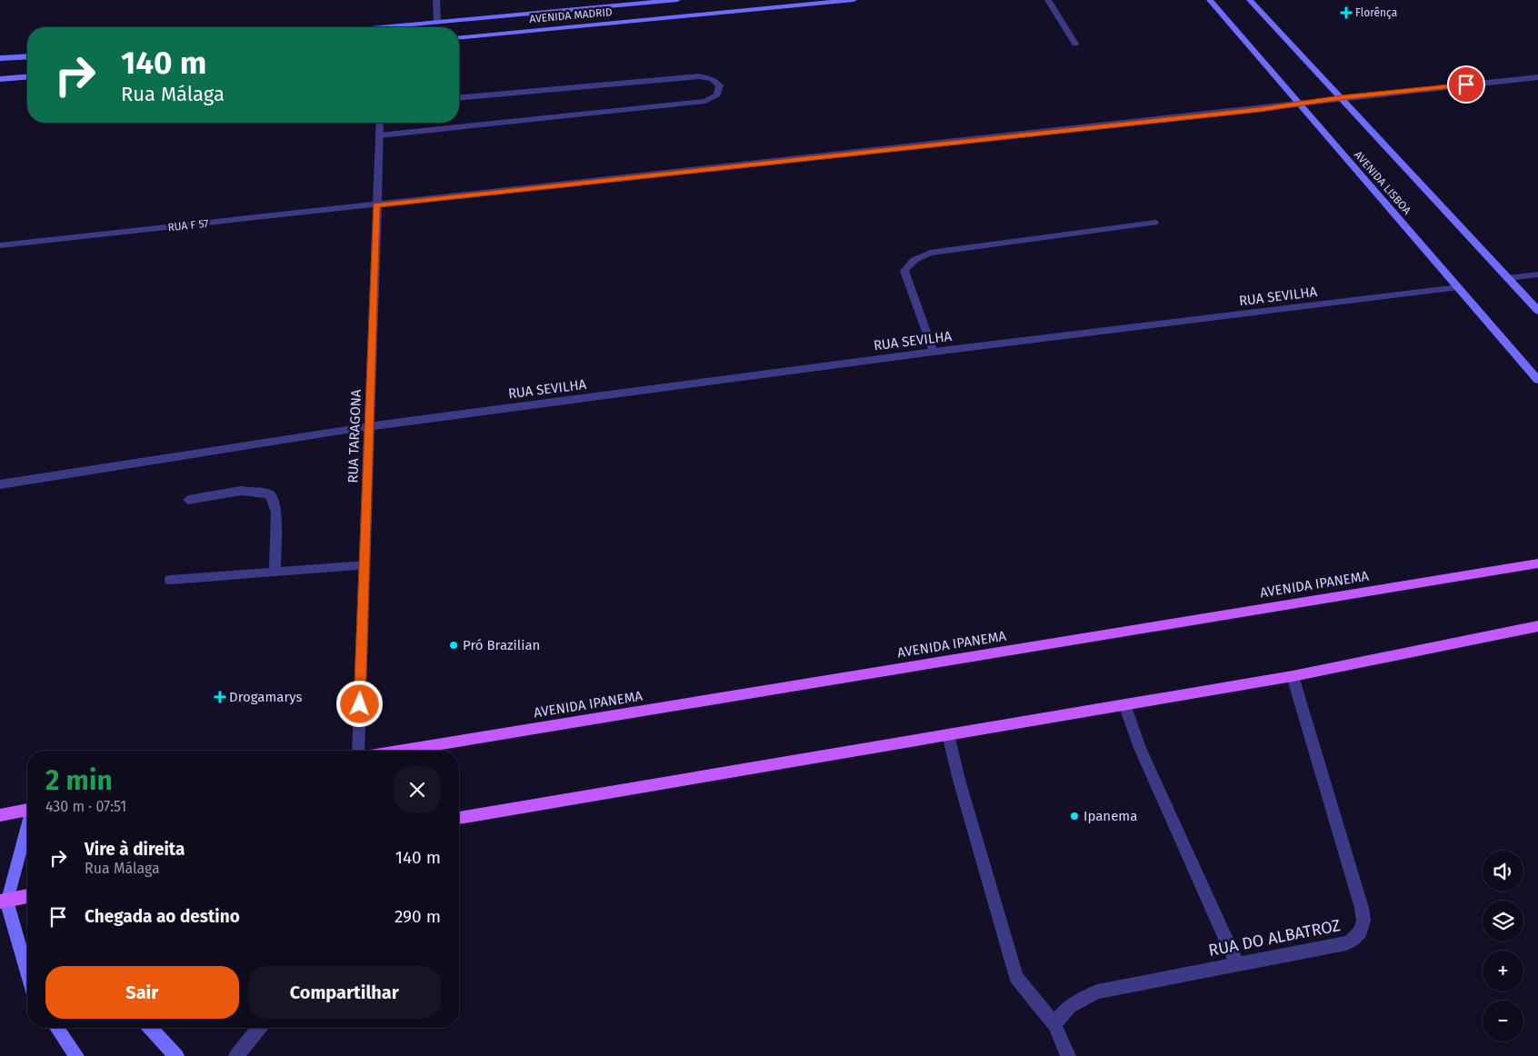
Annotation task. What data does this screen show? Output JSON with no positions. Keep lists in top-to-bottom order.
{
  "streets": {
    "main road": ["AVENIDA MADRID", "AVENIDA LISBOA", "AVENIDA IPANEMA"],
    "street": [
      "RUA F 57",
      "RUA SEVILHA",
      "RUA TARAGONA",
      "RUA DO ALBATROZ"
    ]
  },
  "crossings": [
    ["AVENIDA LISBOA", "RUA F 57"],
    ["AVENIDA LISBOA", "RUA SEVILHA"],
    ["RUA F 57", "RUA TARAGONA"],
    ["RUA SEVILHA", "RUA TARAGONA"]
  ],
  "places": {
    "health": ["Florênça", "Drogamarys"],
    "other": ["Pró Brazilian", "Ipanema"]
  },
  "page": {
    "turn": ["140 m", "Rua Málaga"],
    "heading": ["2 min", "430 m · 07:51"],
    "list": [
      {
        "name": "Vire à direita",
        "note": "Rua Málaga",
        "value": "140 m"
      },
      {
        "name": "Chegada ao destino",
        "value": "290 m"
      }
    ],
    "map_buttons": ["+", "−"],
    "buttons": ["Sair", "Compartilhar"]
  }
}
